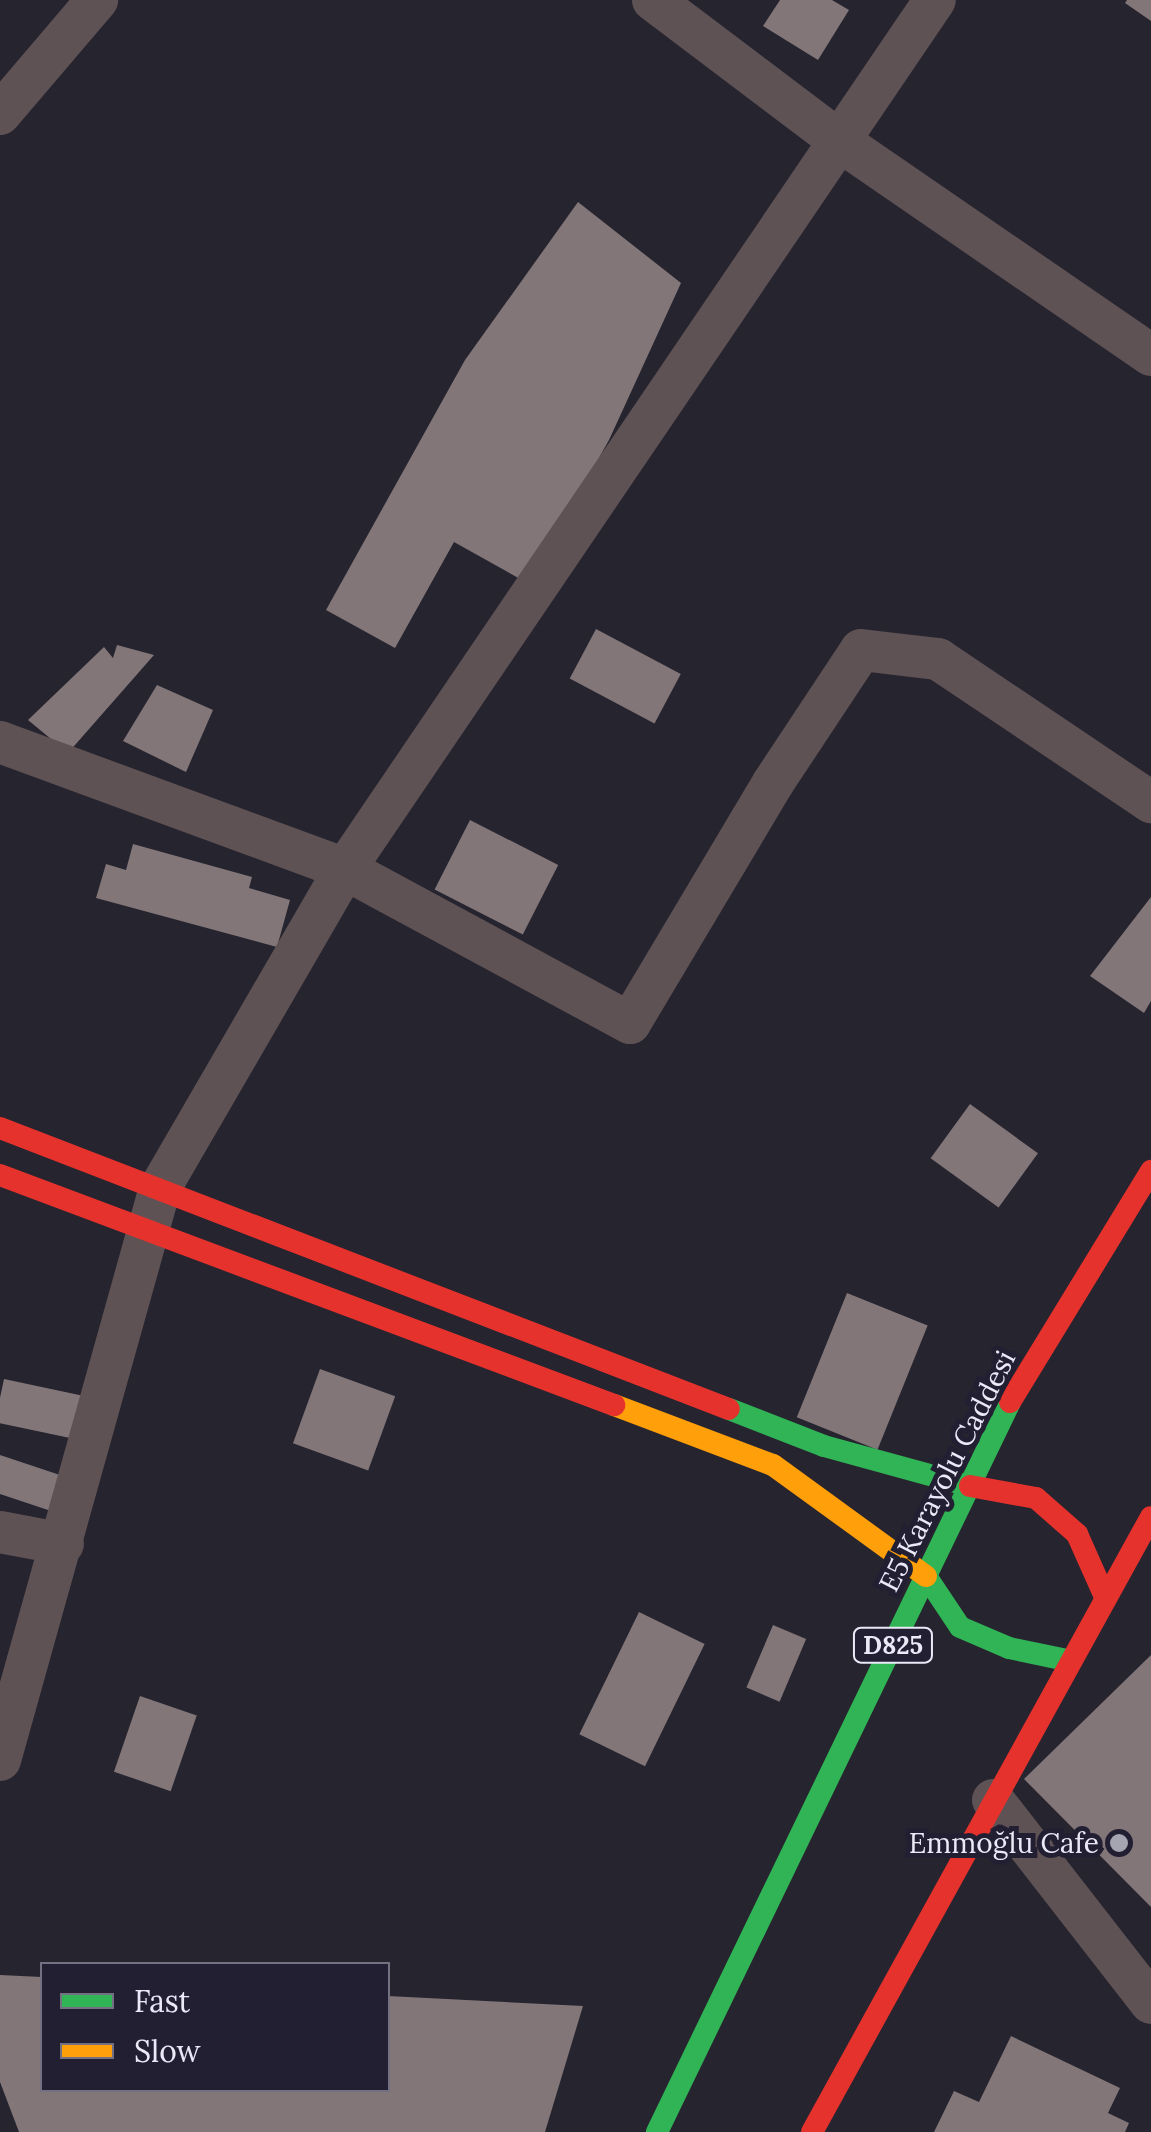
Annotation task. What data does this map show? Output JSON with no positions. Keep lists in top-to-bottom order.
{
  "streets": {
    "main road": ["E5 Karayolu Caddesi", "D825"]
  },
  "places": ["Emmoğlu Cafe"],
  "legend": ["Fast", "Slow"]
}
